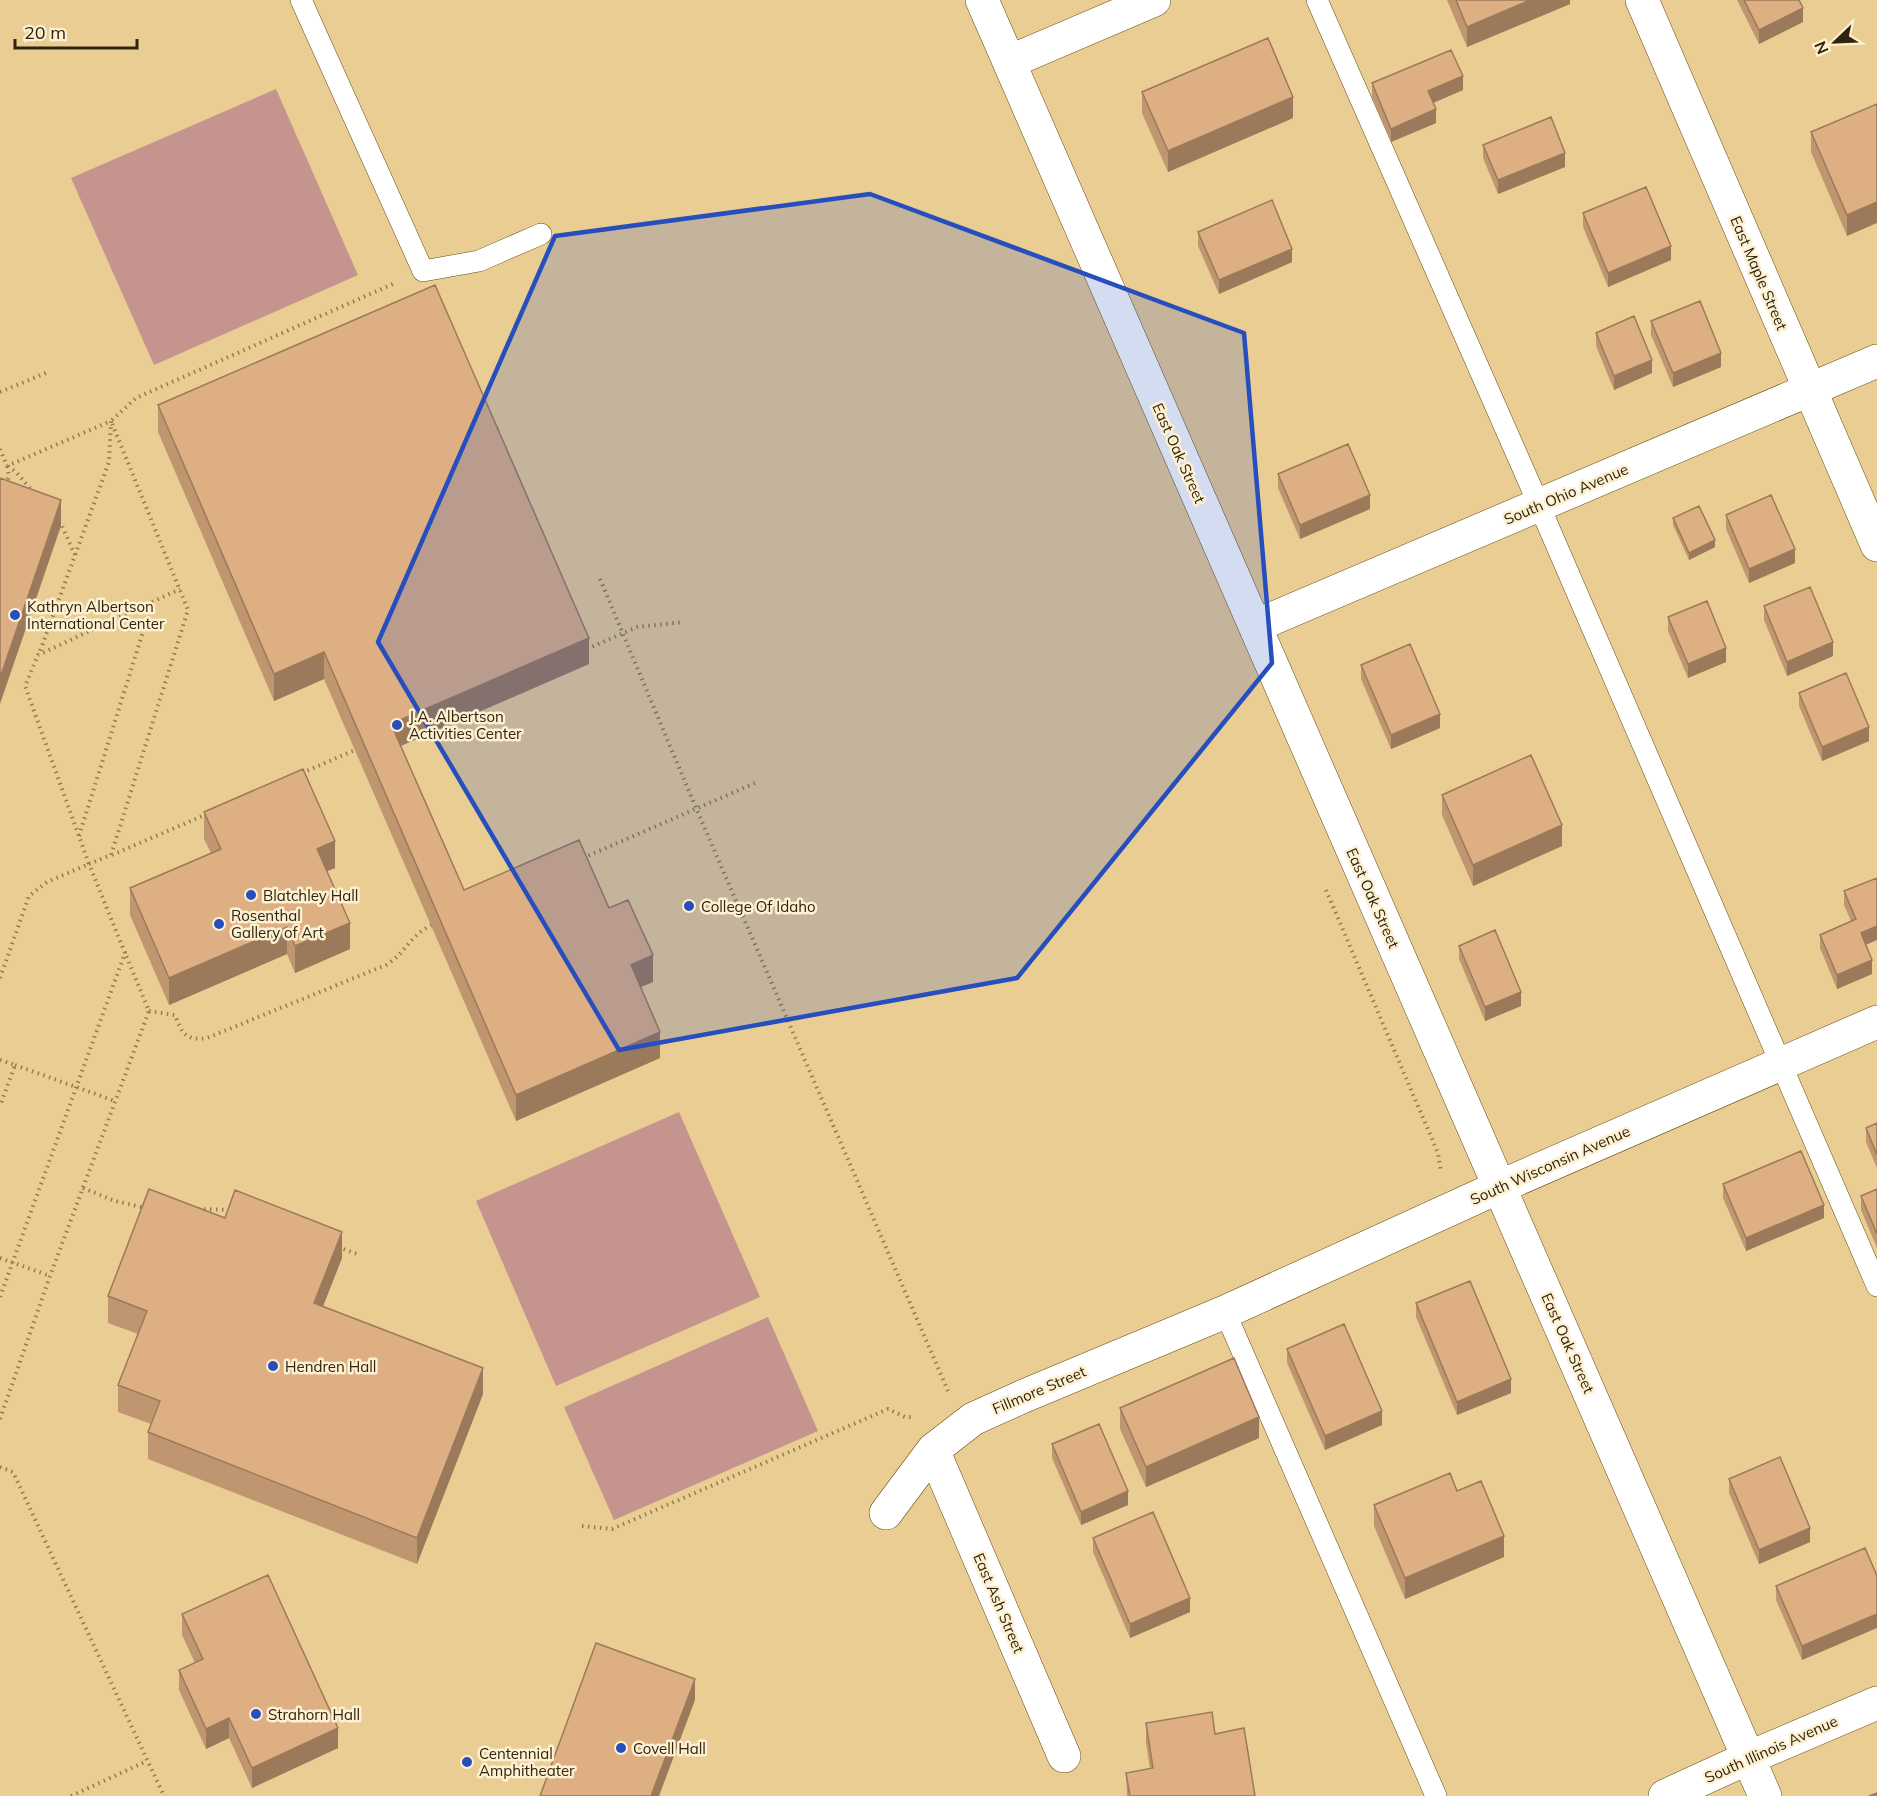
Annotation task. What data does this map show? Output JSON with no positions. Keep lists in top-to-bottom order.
{
  "streets": {
    "street": [
      "East Maple Street",
      "East Oak Street",
      "South Ohio Avenue",
      "South Wisconsin Avenue",
      "Fillmore Street",
      "East Ash Street",
      "South Illinois Avenue"
    ]
  },
  "crossings": [
    ["East Maple Street", "South Ohio Avenue"],
    ["East Oak Street", "South Ohio Avenue"],
    ["East Oak Street", "South Wisconsin Avenue"],
    ["East Oak Street", "South Illinois Avenue"],
    ["South Wisconsin Avenue", "Fillmore Street"],
    ["Fillmore Street", "East Ash Street"]
  ],
  "places": [
    "Kathryn Albertson International Center",
    "J.A. Albertson Activities Center",
    "Blatchley Hall",
    "College Of Idaho",
    "Rosenthal Gallery of Art",
    "Hendren Hall",
    "Strahorn Hall",
    "Covell Hall",
    "Centennial Amphitheater"
  ],
  "scale_bar": "20 m",
  "north": "bottom left"
}
